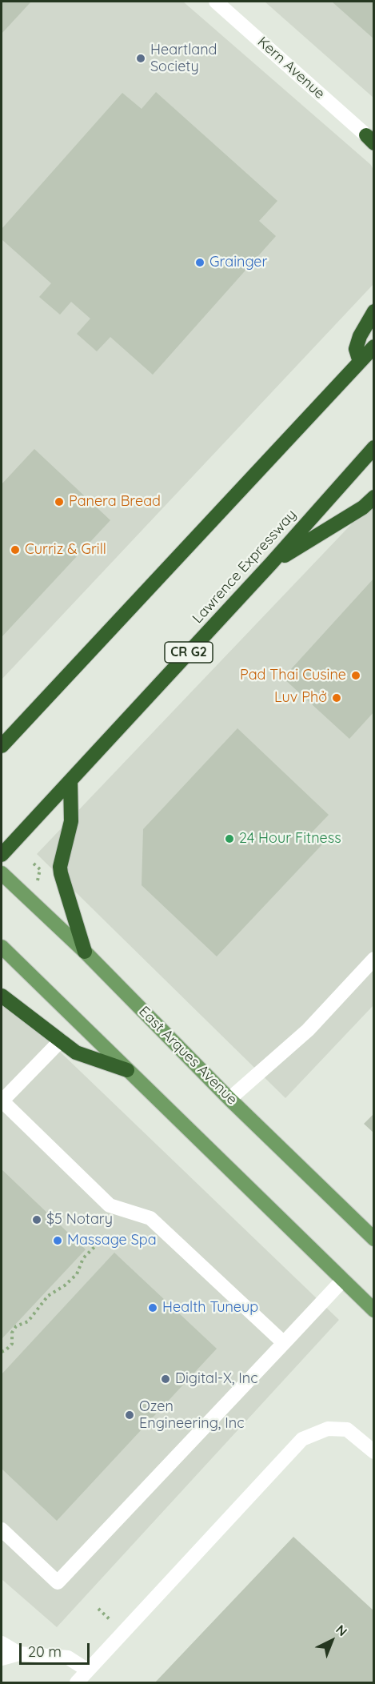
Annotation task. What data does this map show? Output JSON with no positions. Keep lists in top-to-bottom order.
{
  "streets": {
    "highway": ["Lawrence Expressway", "CR G2"],
    "main road": ["East Arques Avenue"],
    "street": ["Kern Avenue"]
  },
  "places": [
    "Heartland Society",
    "Grainger",
    "Panera Bread",
    "Curriz & Grill",
    "Pad Thai Cusine",
    "Luv Phở",
    "24 Hour Fitness",
    "$5 Notary",
    "Massage Spa",
    "Health Tuneup",
    "Digital-X, Inc",
    "Ozen Engineering, Inc"
  ],
  "scale_bar": "20 m",
  "north": "top right"
}
